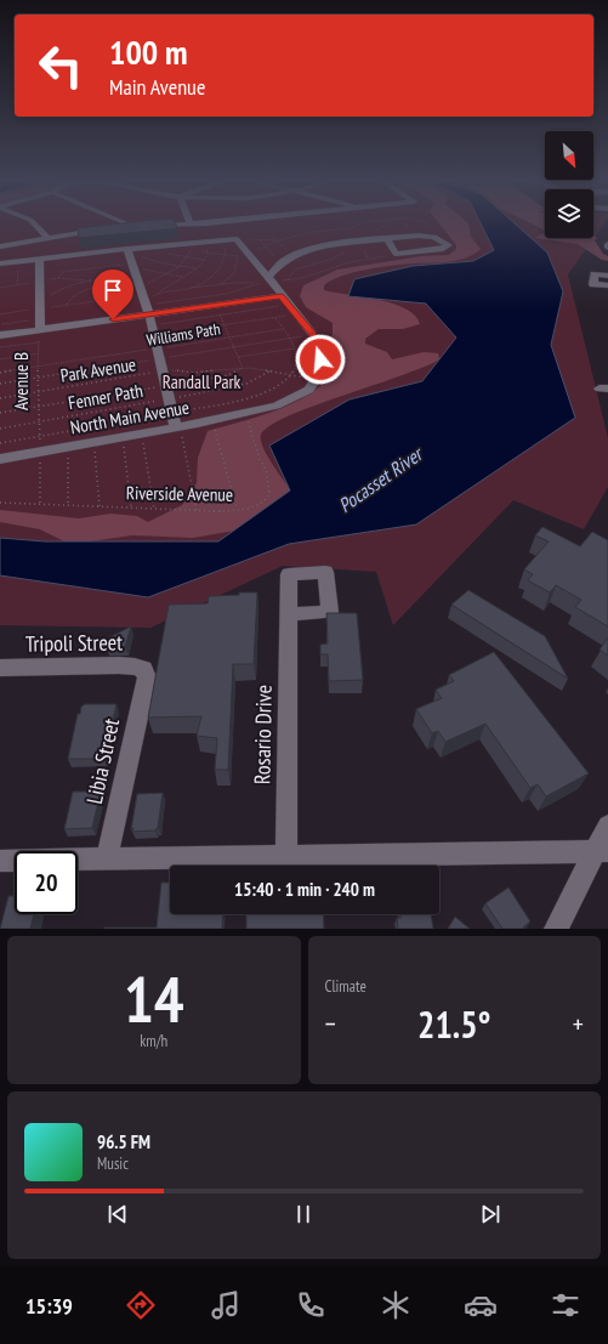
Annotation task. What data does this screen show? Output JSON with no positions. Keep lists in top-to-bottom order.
{
  "streets": {
    "street": [
      "Avenue B",
      "North Main Avenue",
      "Tripoli Street",
      "Rosario Drive",
      "Libia Street"
    ],
    "path": [
      "Williams Path",
      "Park Avenue",
      "Fenner Path",
      "Riverside Avenue"
    ]
  },
  "crossings": [
    ["Williams Path", "Avenue B"],
    ["Park Avenue", "Avenue B"],
    ["Park Avenue", "Fenner Path"],
    ["Park Avenue", "North Main Avenue"],
    ["Avenue B", "Fenner Path"],
    ["Avenue B", "North Main Avenue"],
    ["Avenue B", "Riverside Avenue"],
    ["North Main Avenue", "Riverside Avenue"],
    ["Tripoli Street", "Libia Street"]
  ],
  "water": ["Pocasset River"],
  "parks": ["Randall Park"],
  "north": "bottom right",
  "page": {
    "turn": ["100 m", "Main Avenue"],
    "limit": "20",
    "trip": "15:40 · 1 min · 240 m",
    "tile": [
      ["14", "km/h"],
      "Climate"
    ],
    "heat": ["−", "21.5°", "+"],
    "song": ["96.5 FM", "Music"],
    "tabs": "15:39"
  }
}
